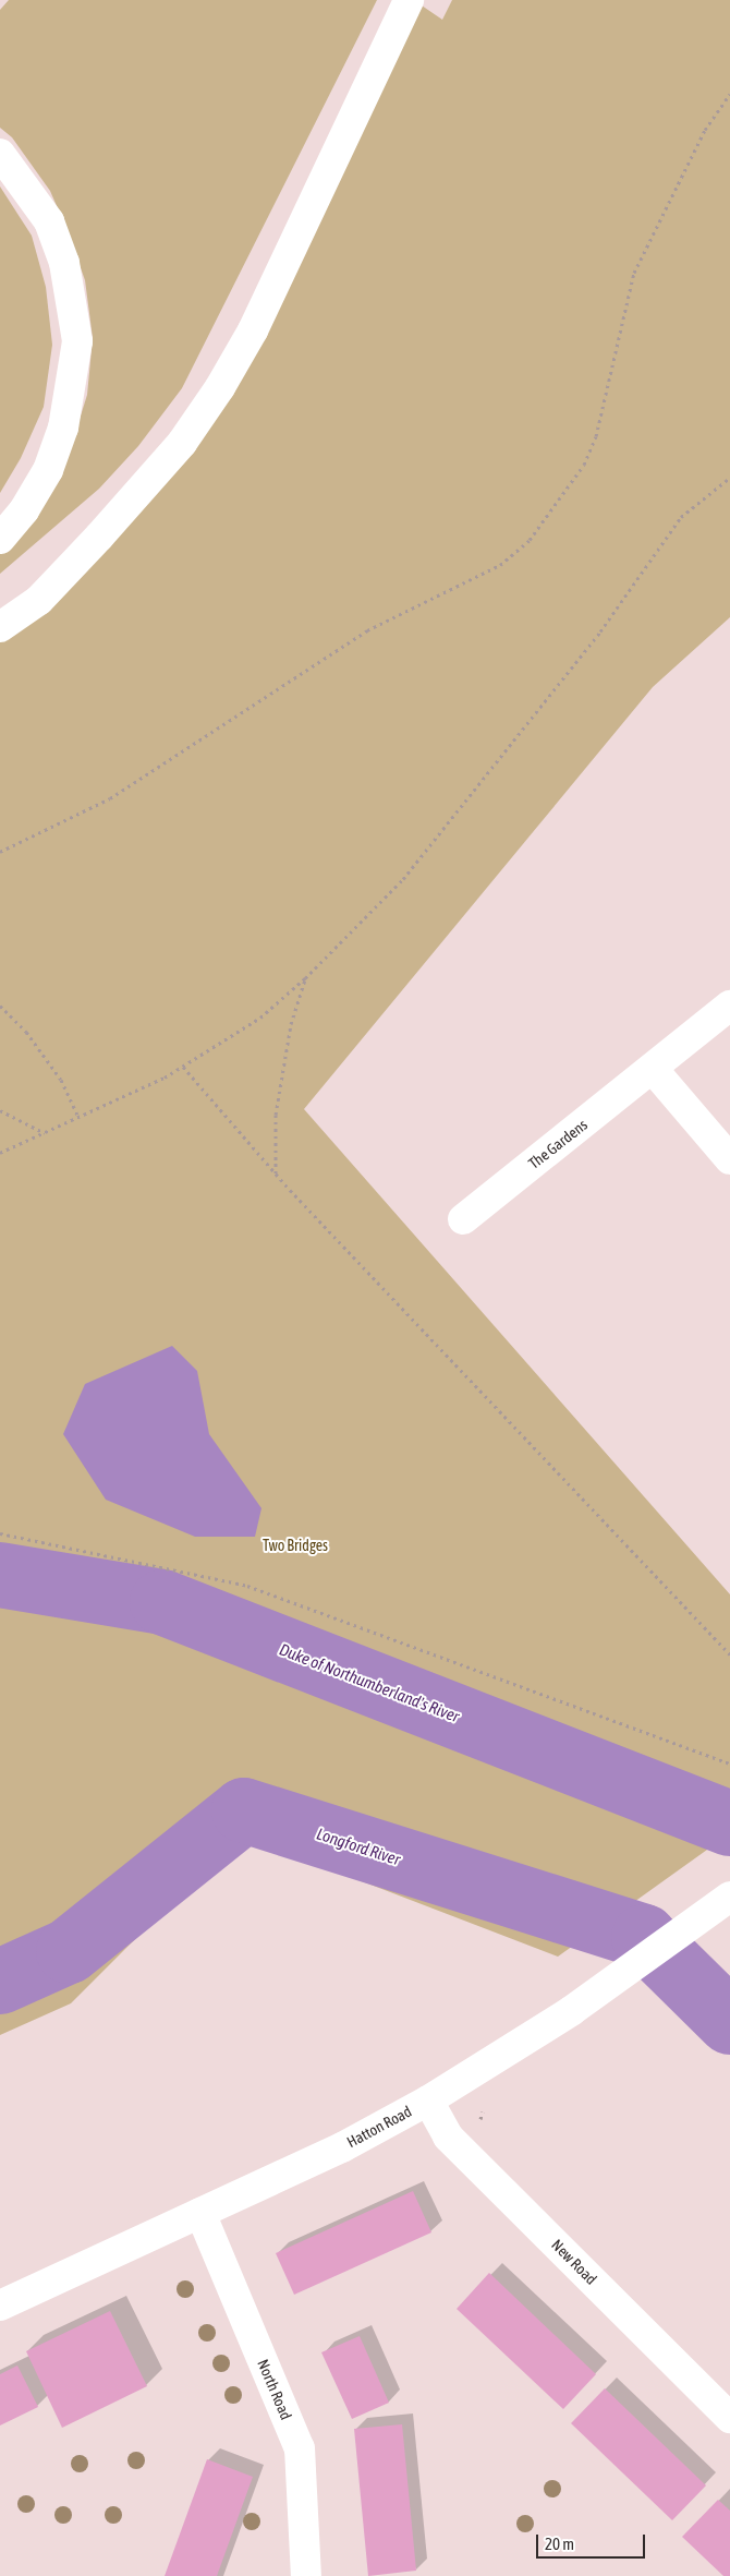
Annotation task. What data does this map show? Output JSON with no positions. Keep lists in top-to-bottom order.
{
  "streets": {
    "main road": [
      "The Gardens",
      "Hatton Road",
      "New Road",
      "North Road"
    ]
  },
  "crossings": [
    ["Hatton Road", "New Road"],
    ["Hatton Road", "North Road"]
  ],
  "water": ["Duke of Northumberland's River", "Longford River"],
  "parks": ["Two Bridges"],
  "scale_bar": "20 m"
}
